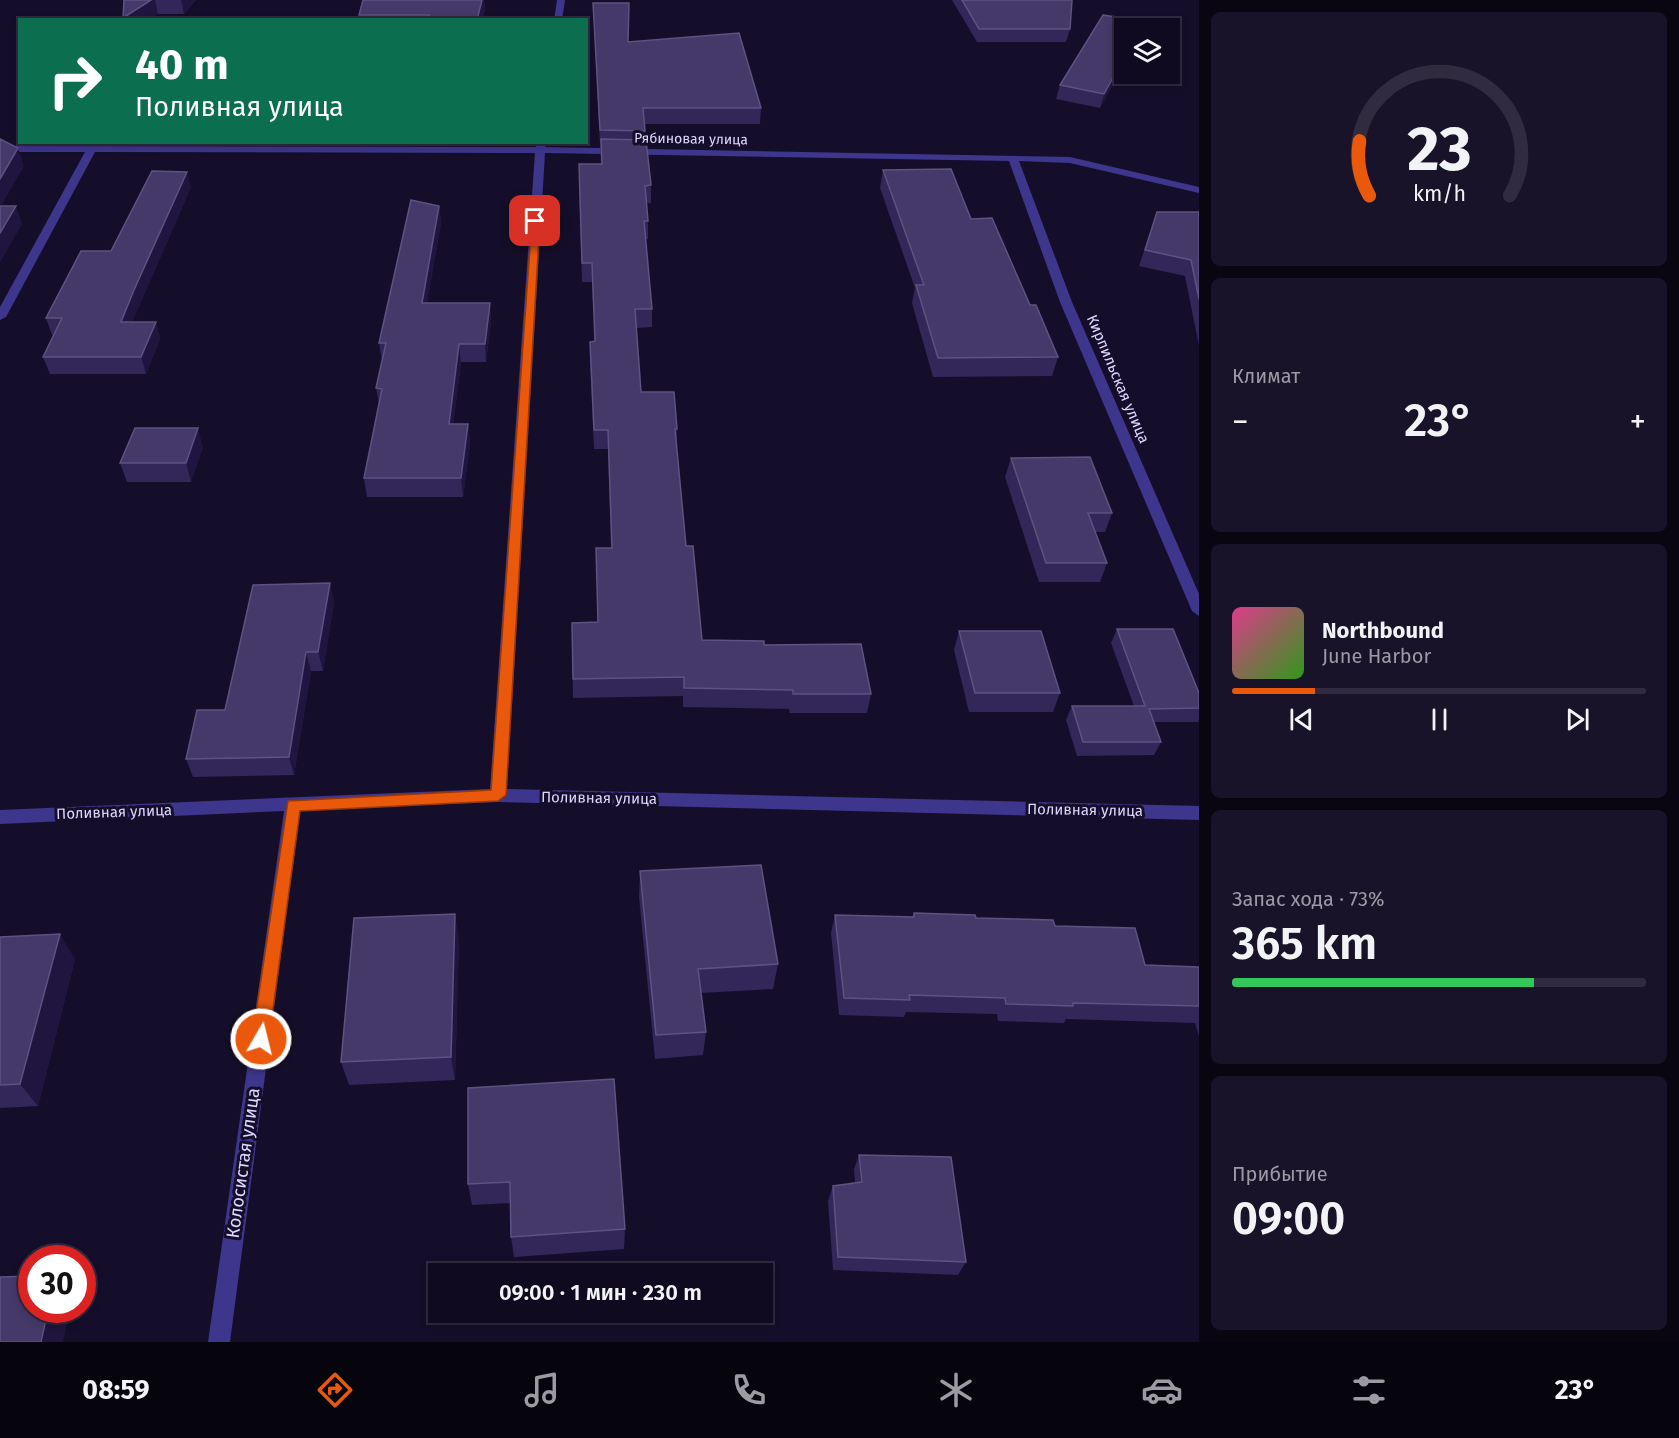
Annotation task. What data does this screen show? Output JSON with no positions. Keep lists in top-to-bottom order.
{
  "streets": {
    "street": [
      "Рябиновая улица",
      "Кирпильская улица",
      "Поливная улица",
      "Колосистая улица"
    ]
  },
  "crossings": [
    ["Рябиновая улица", "Кирпильская улица"],
    ["Поливная улица", "Колосистая улица"]
  ],
  "page": {
    "turn": ["40 m", "Поливная улица"],
    "tile": [
      "Климат",
      ["Запас хода · 73%", "365 km"],
      ["Прибытие", "09:00"]
    ],
    "heat": ["−", "23°", "+"],
    "song": ["Northbound", "June Harbor"],
    "limit": "30",
    "trip": "09:00 · 1 мин · 230 m",
    "tabs": ["08:59", "23°"],
    "gauge": ["23", "km/h"]
  }
}
